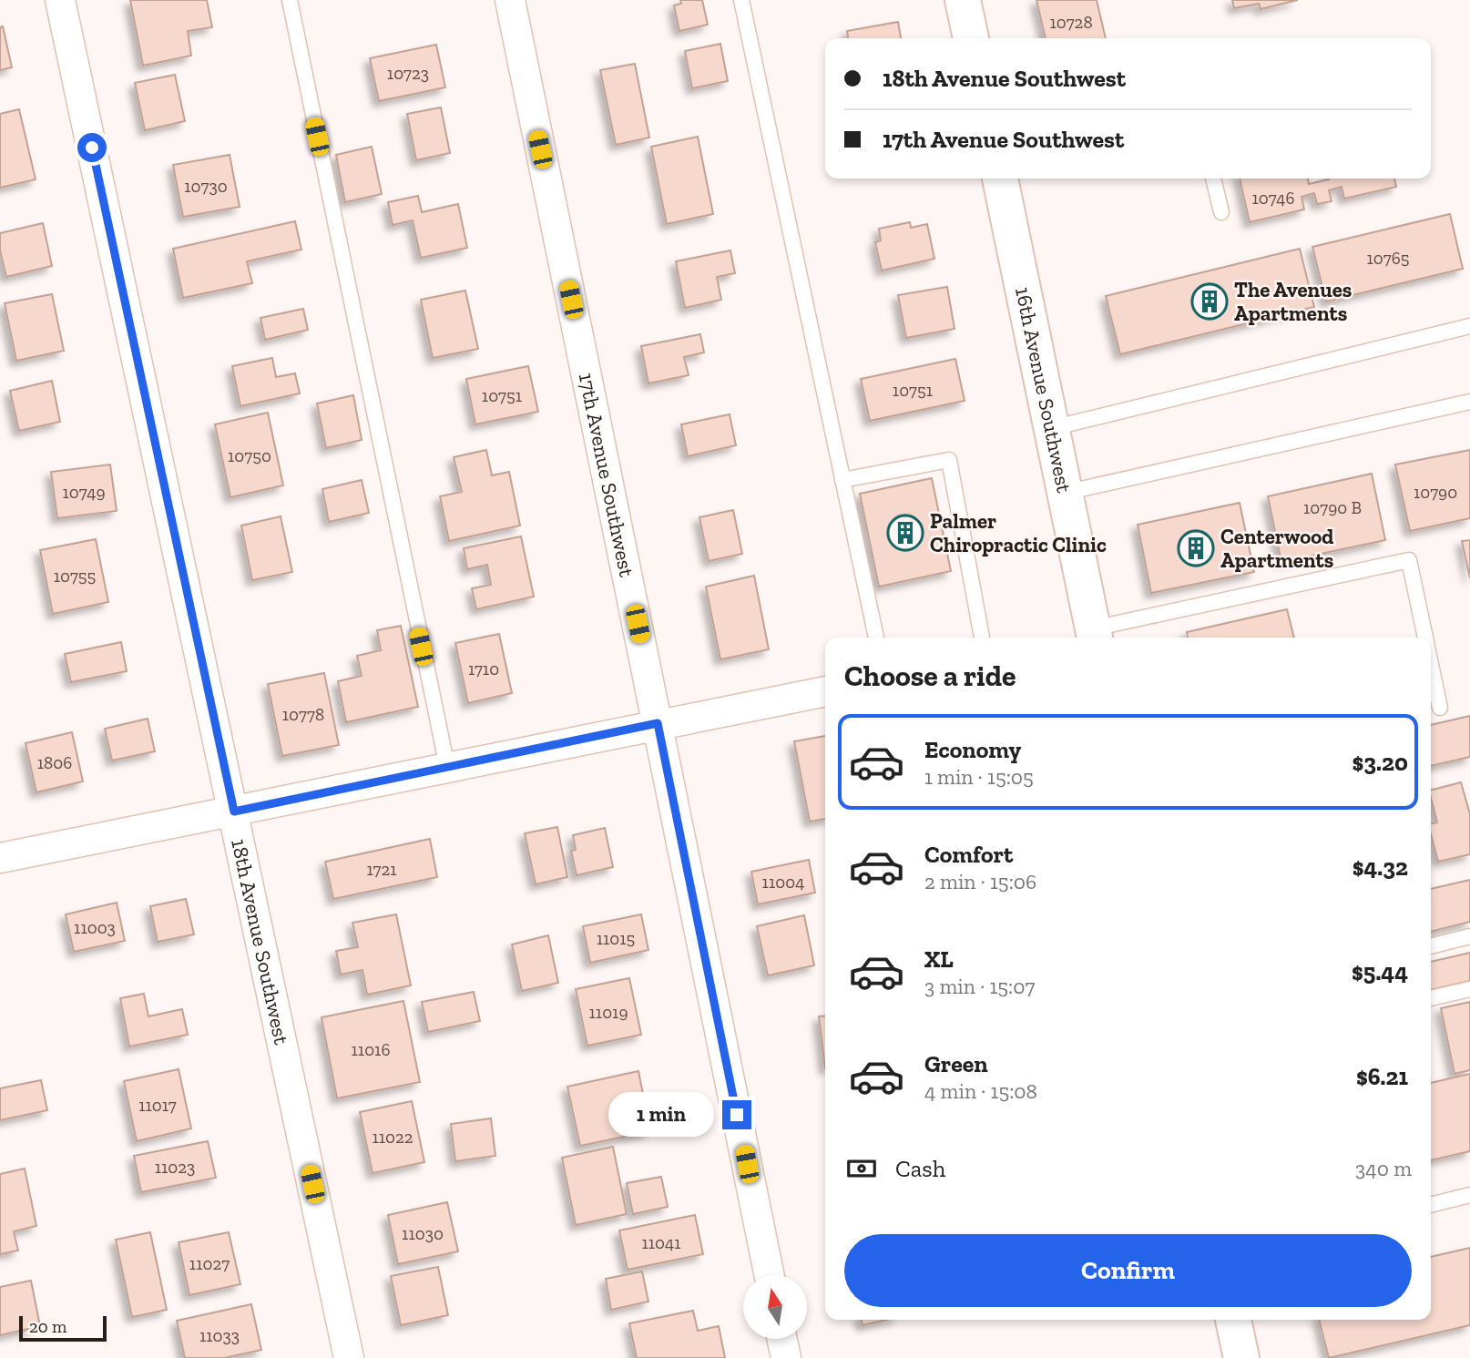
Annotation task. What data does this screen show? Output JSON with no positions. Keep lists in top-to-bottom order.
{
  "streets": {
    "main road": ["16th Avenue Southwest"],
    "street": ["17th Avenue Southwest", "18th Avenue Southwest"]
  },
  "places": {
    "building": ["The Avenues Apartments", "Palmer Chiropractic Clinic", "Centerwood Apartments"]
  },
  "house_numbers": [
    "10728",
    "10723",
    "10730",
    "10746",
    "10765",
    "10751",
    "10751",
    "10750",
    "10749",
    "10790",
    "10790 B",
    "10755",
    "1710",
    "10778",
    "1806",
    "1721",
    "11004",
    "11003",
    "11015",
    "11019",
    "11016",
    "11017",
    "11022",
    "11023",
    "11030",
    "11041",
    "11027",
    "11033"
  ],
  "scale_bar": "20 m",
  "north": "top",
  "page": {
    "banner": ["18th Avenue Southwest", "17th Avenue Southwest"],
    "heading": "Choose a ride",
    "list": [
      {
        "name": "Economy",
        "note": "1 min · 15:05",
        "value": "$3.20"
      },
      {
        "name": "Comfort",
        "note": "2 min · 15:06",
        "value": "$4.32"
      },
      {
        "name": "XL",
        "note": "3 min · 15:07",
        "value": "$5.44"
      },
      {
        "name": "Green",
        "note": "4 min · 15:08",
        "value": "$6.21"
      }
    ],
    "bubble": "1 min",
    "pay": ["Cash", "340 m"],
    "buttons": "Confirm",
    "scale": "20 m"
  }
}
